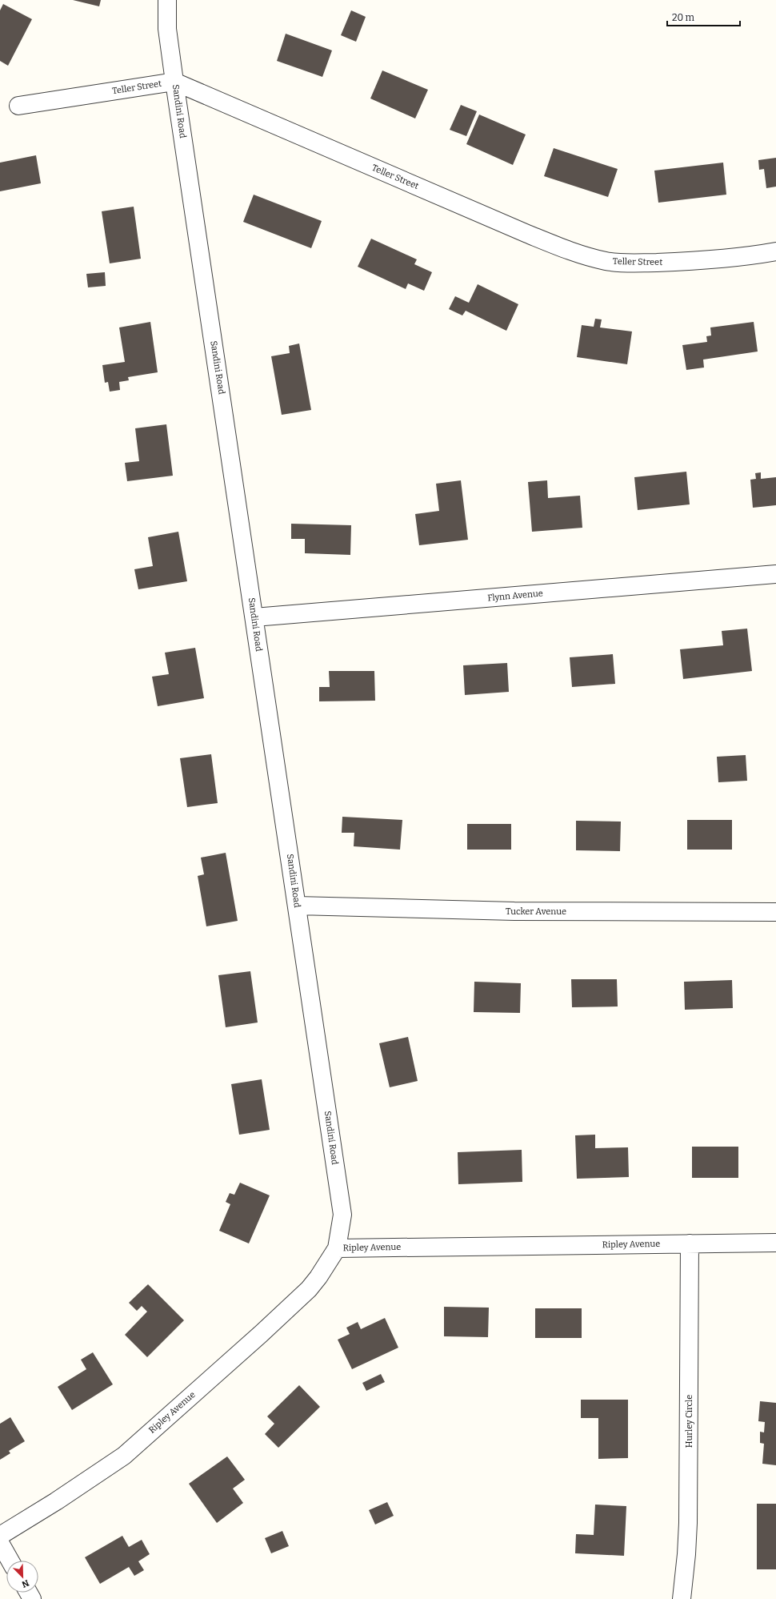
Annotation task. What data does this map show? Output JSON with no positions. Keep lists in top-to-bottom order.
{
  "streets": {
    "street": [
      "Teller Street",
      "Sandini Road",
      "Flynn Avenue",
      "Tucker Avenue",
      "Ripley Avenue",
      "Hurley Circle"
    ]
  },
  "crossings": [
    ["Teller Street", "Sandini Road"],
    ["Sandini Road", "Flynn Avenue"],
    ["Sandini Road", "Tucker Avenue"],
    ["Sandini Road", "Ripley Avenue"],
    ["Ripley Avenue", "Hurley Circle"]
  ],
  "scale_bar": "20 m",
  "north": "bottom right"
}
